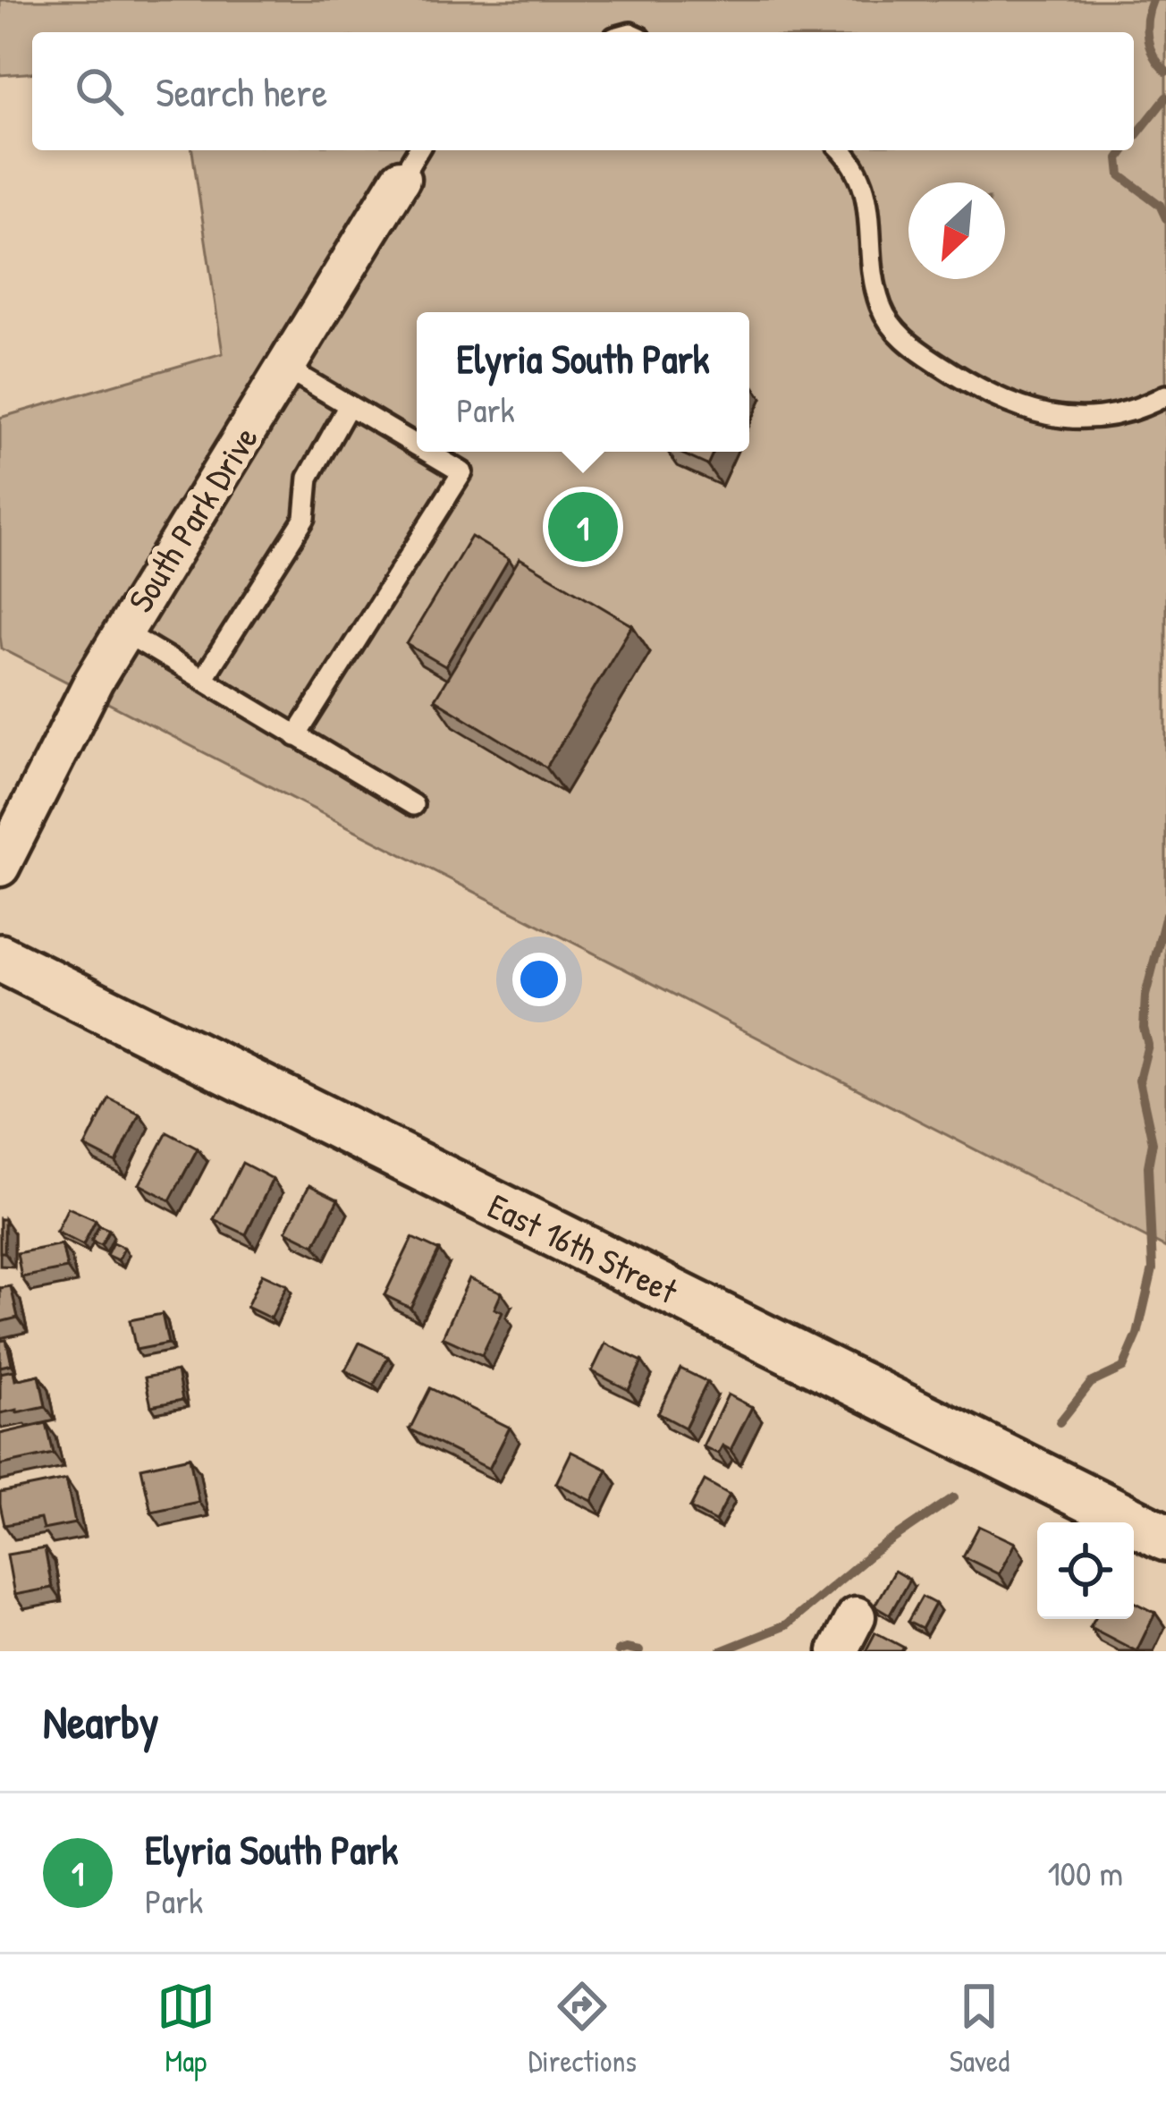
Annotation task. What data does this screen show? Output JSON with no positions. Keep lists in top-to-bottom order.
{
  "streets": {
    "street": ["South Park Drive", "East 16th Street"]
  },
  "north": "bottom left",
  "page": {
    "search": "Search here",
    "popup": ["Elyria South Park", "Park"],
    "pins": "1",
    "heading": "Nearby",
    "list": [
      {
        "mark": "1",
        "name": "Elyria South Park",
        "note": "Park",
        "value": "100 m"
      }
    ],
    "nav": ["Map", "Directions", "Saved"]
  }
}
